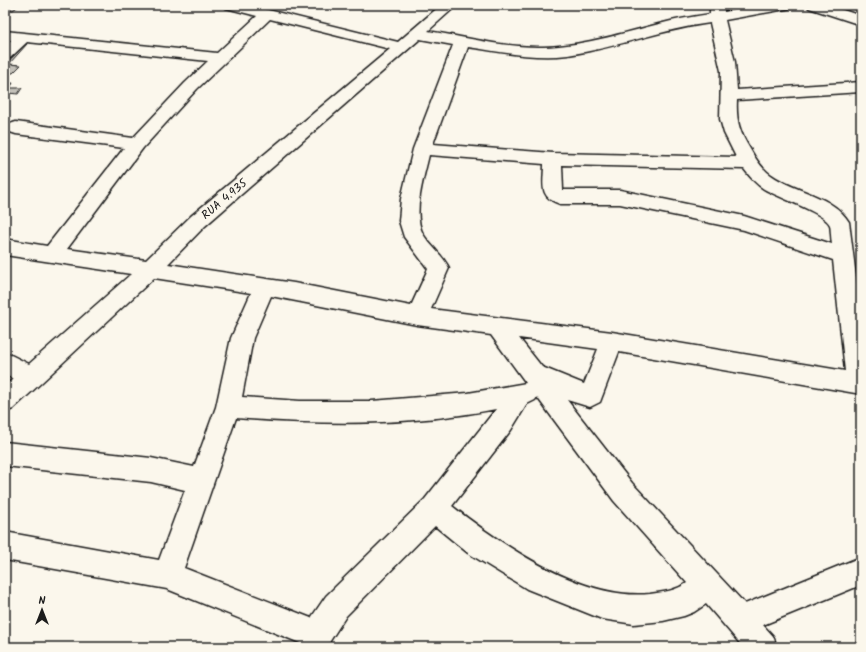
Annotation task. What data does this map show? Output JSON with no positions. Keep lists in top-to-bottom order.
{
  "streets": {
    "street": ["RUA 4.935"]
  },
  "north": "top"
}
